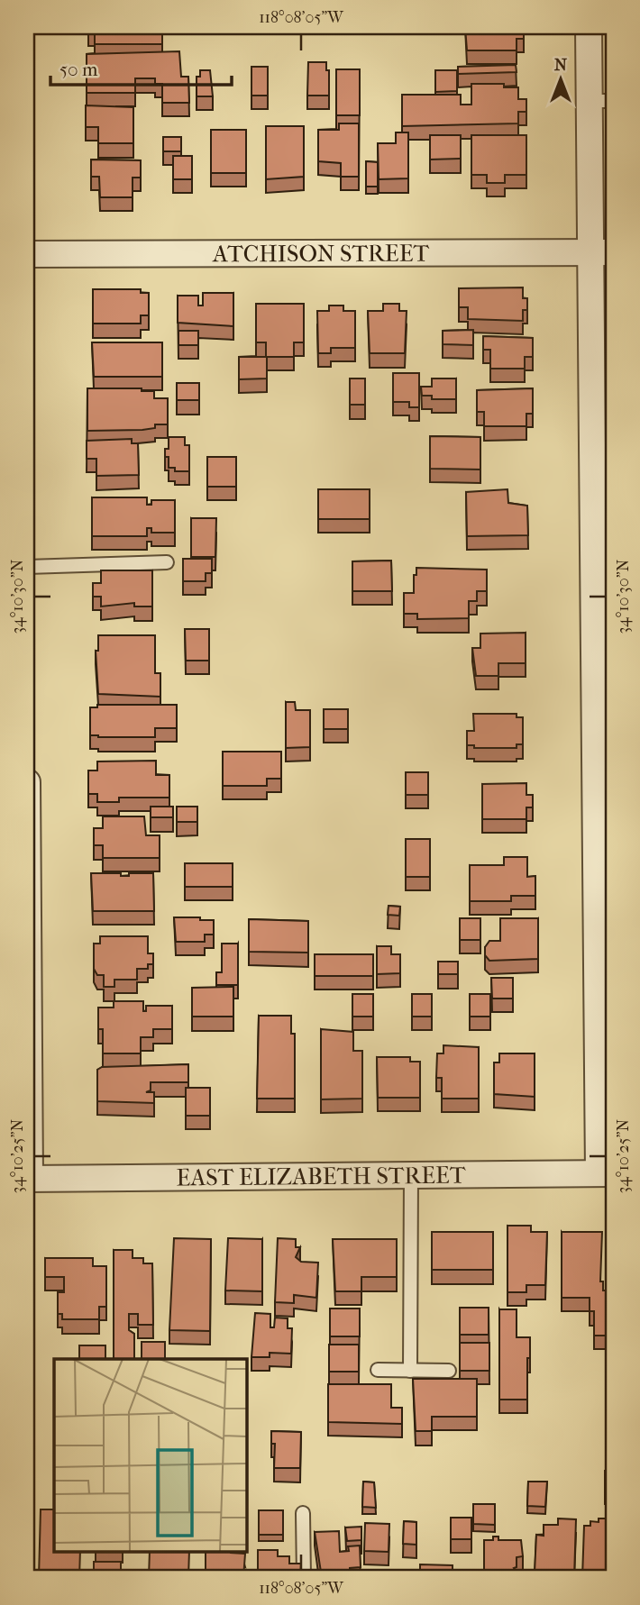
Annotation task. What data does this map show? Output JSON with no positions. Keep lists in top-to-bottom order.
{
  "streets": {
    "street": ["ATCHISON STREET", "EAST ELIZABETH STREET"]
  },
  "scale_bar": "50 m",
  "north": "top",
  "coordinates": ["118°08'05\"W", "34°10'30\"N", "34°10'25\"N"]
}
